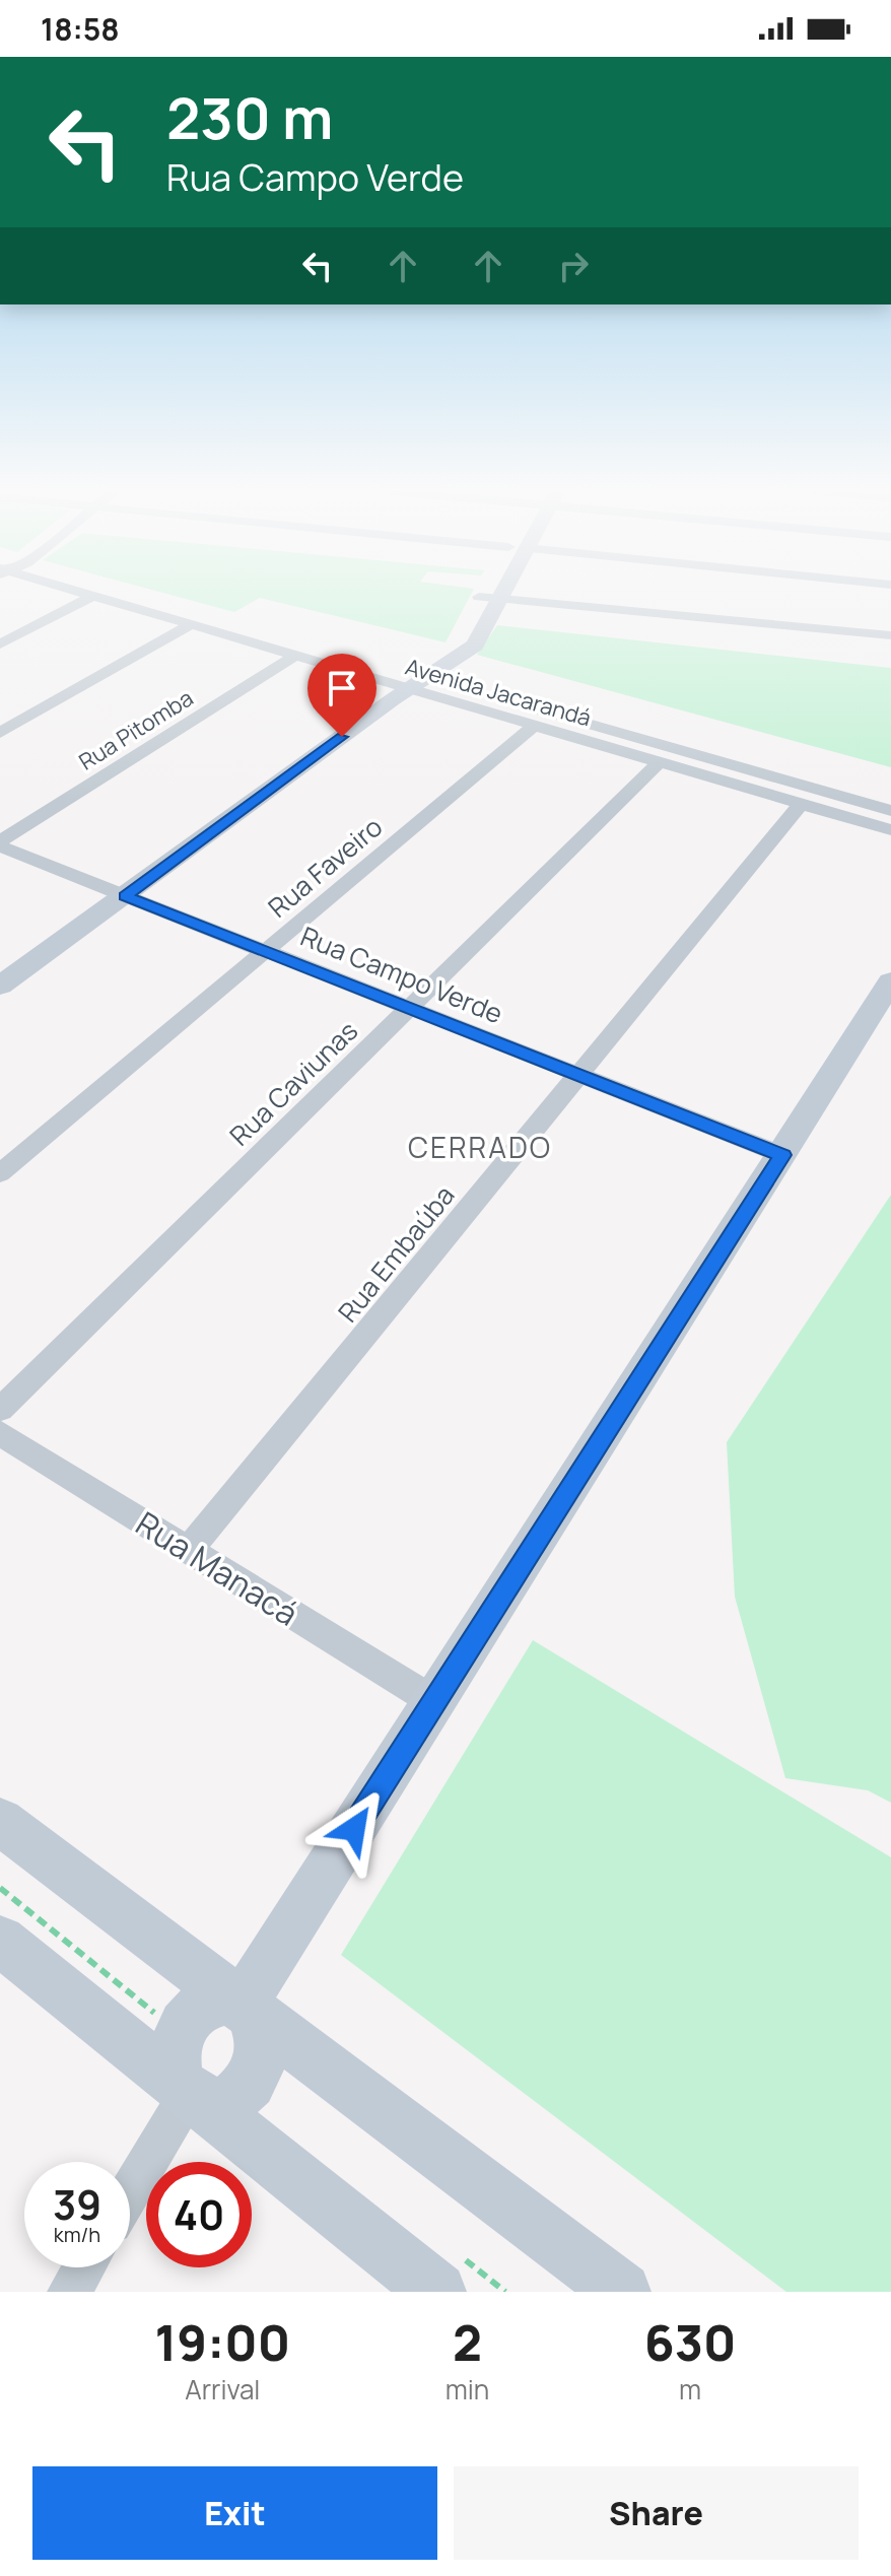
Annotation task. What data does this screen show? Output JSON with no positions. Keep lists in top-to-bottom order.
{
  "streets": {
    "street": [
      "Avenida Jacarandá",
      "Rua Pitomba",
      "Rua Faveiro",
      "Rua Campo Verde",
      "Rua Caviunas",
      "Rua Embaúba",
      "Rua Manacá"
    ]
  },
  "crossings": [
    ["Avenida Jacarandá", "Rua Pitomba"],
    ["Avenida Jacarandá", "Rua Faveiro"],
    ["Avenida Jacarandá", "Rua Caviunas"],
    ["Avenida Jacarandá", "Rua Embaúba"],
    ["Rua Pitomba", "Rua Campo Verde"],
    ["Rua Faveiro", "Rua Campo Verde"],
    ["Rua Campo Verde", "Rua Caviunas"],
    ["Rua Campo Verde", "Rua Embaúba"],
    ["Rua Embaúba", "Rua Manacá"]
  ],
  "districts": ["CERRADO"],
  "page": {
    "status": "18:58",
    "turn": ["230 m", "Rua Campo Verde"],
    "speed": "39 km/h",
    "limit": "40",
    "eta": [
      "19:00",
      "Arrival",
      "2",
      "min",
      "630",
      "m"
    ],
    "buttons": ["Exit", "Share"]
  }
}
